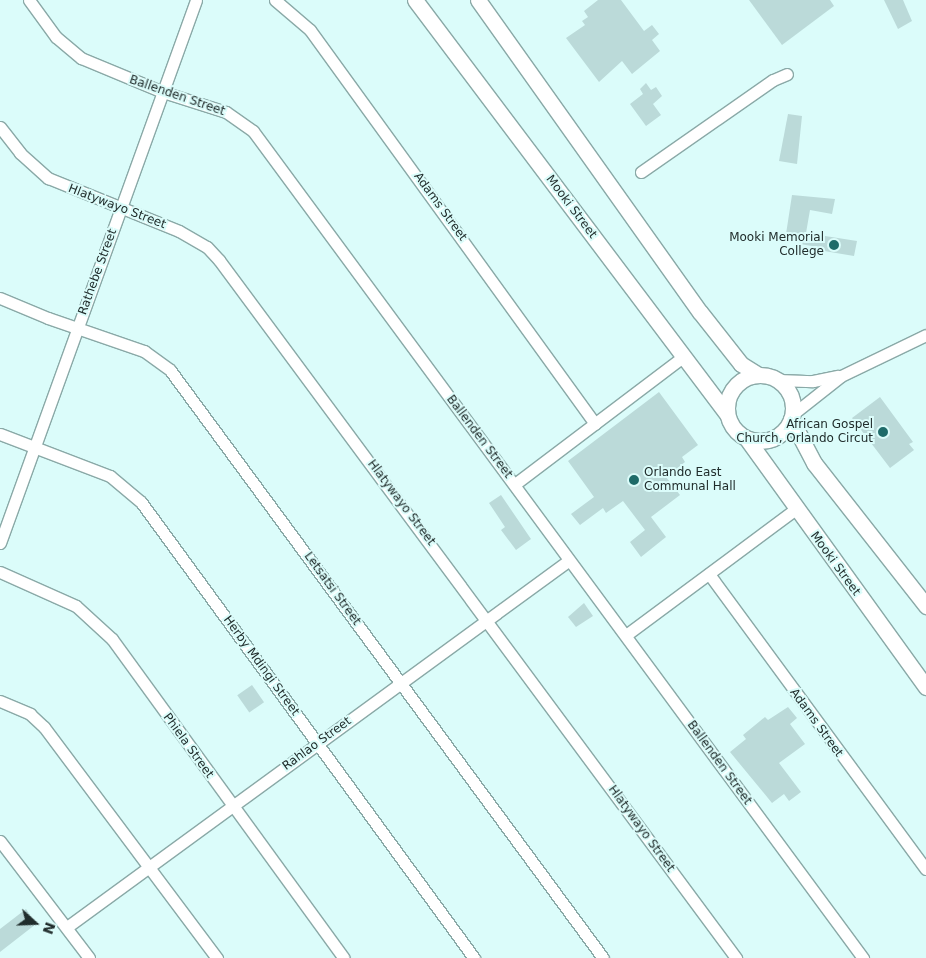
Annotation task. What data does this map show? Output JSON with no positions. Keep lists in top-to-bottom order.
{
  "streets": {
    "main road": ["Mooki Street"],
    "street": [
      "Ballenden Street",
      "Hlatywayo Street",
      "Adams Street",
      "Rathebe Street",
      "Letsatsi Street",
      "Herby Mdingi Street",
      "Rahlao Street",
      "Phiela Street"
    ]
  },
  "crossings": [
    ["Ballenden Street", "Rathebe Street"],
    ["Ballenden Street", "Rahlao Street"],
    ["Hlatywayo Street", "Rathebe Street"],
    ["Hlatywayo Street", "Rahlao Street"],
    ["Rathebe Street", "Letsatsi Street"],
    ["Rathebe Street", "Herby Mdingi Street"],
    ["Letsatsi Street", "Rahlao Street"],
    ["Herby Mdingi Street", "Rahlao Street"],
    ["Rahlao Street", "Phiela Street"]
  ],
  "places": ["Mooki Memorial College", "African Gospel Church, Orlando Circut", "Orlando East Communal Hall"],
  "north": "right"
}
